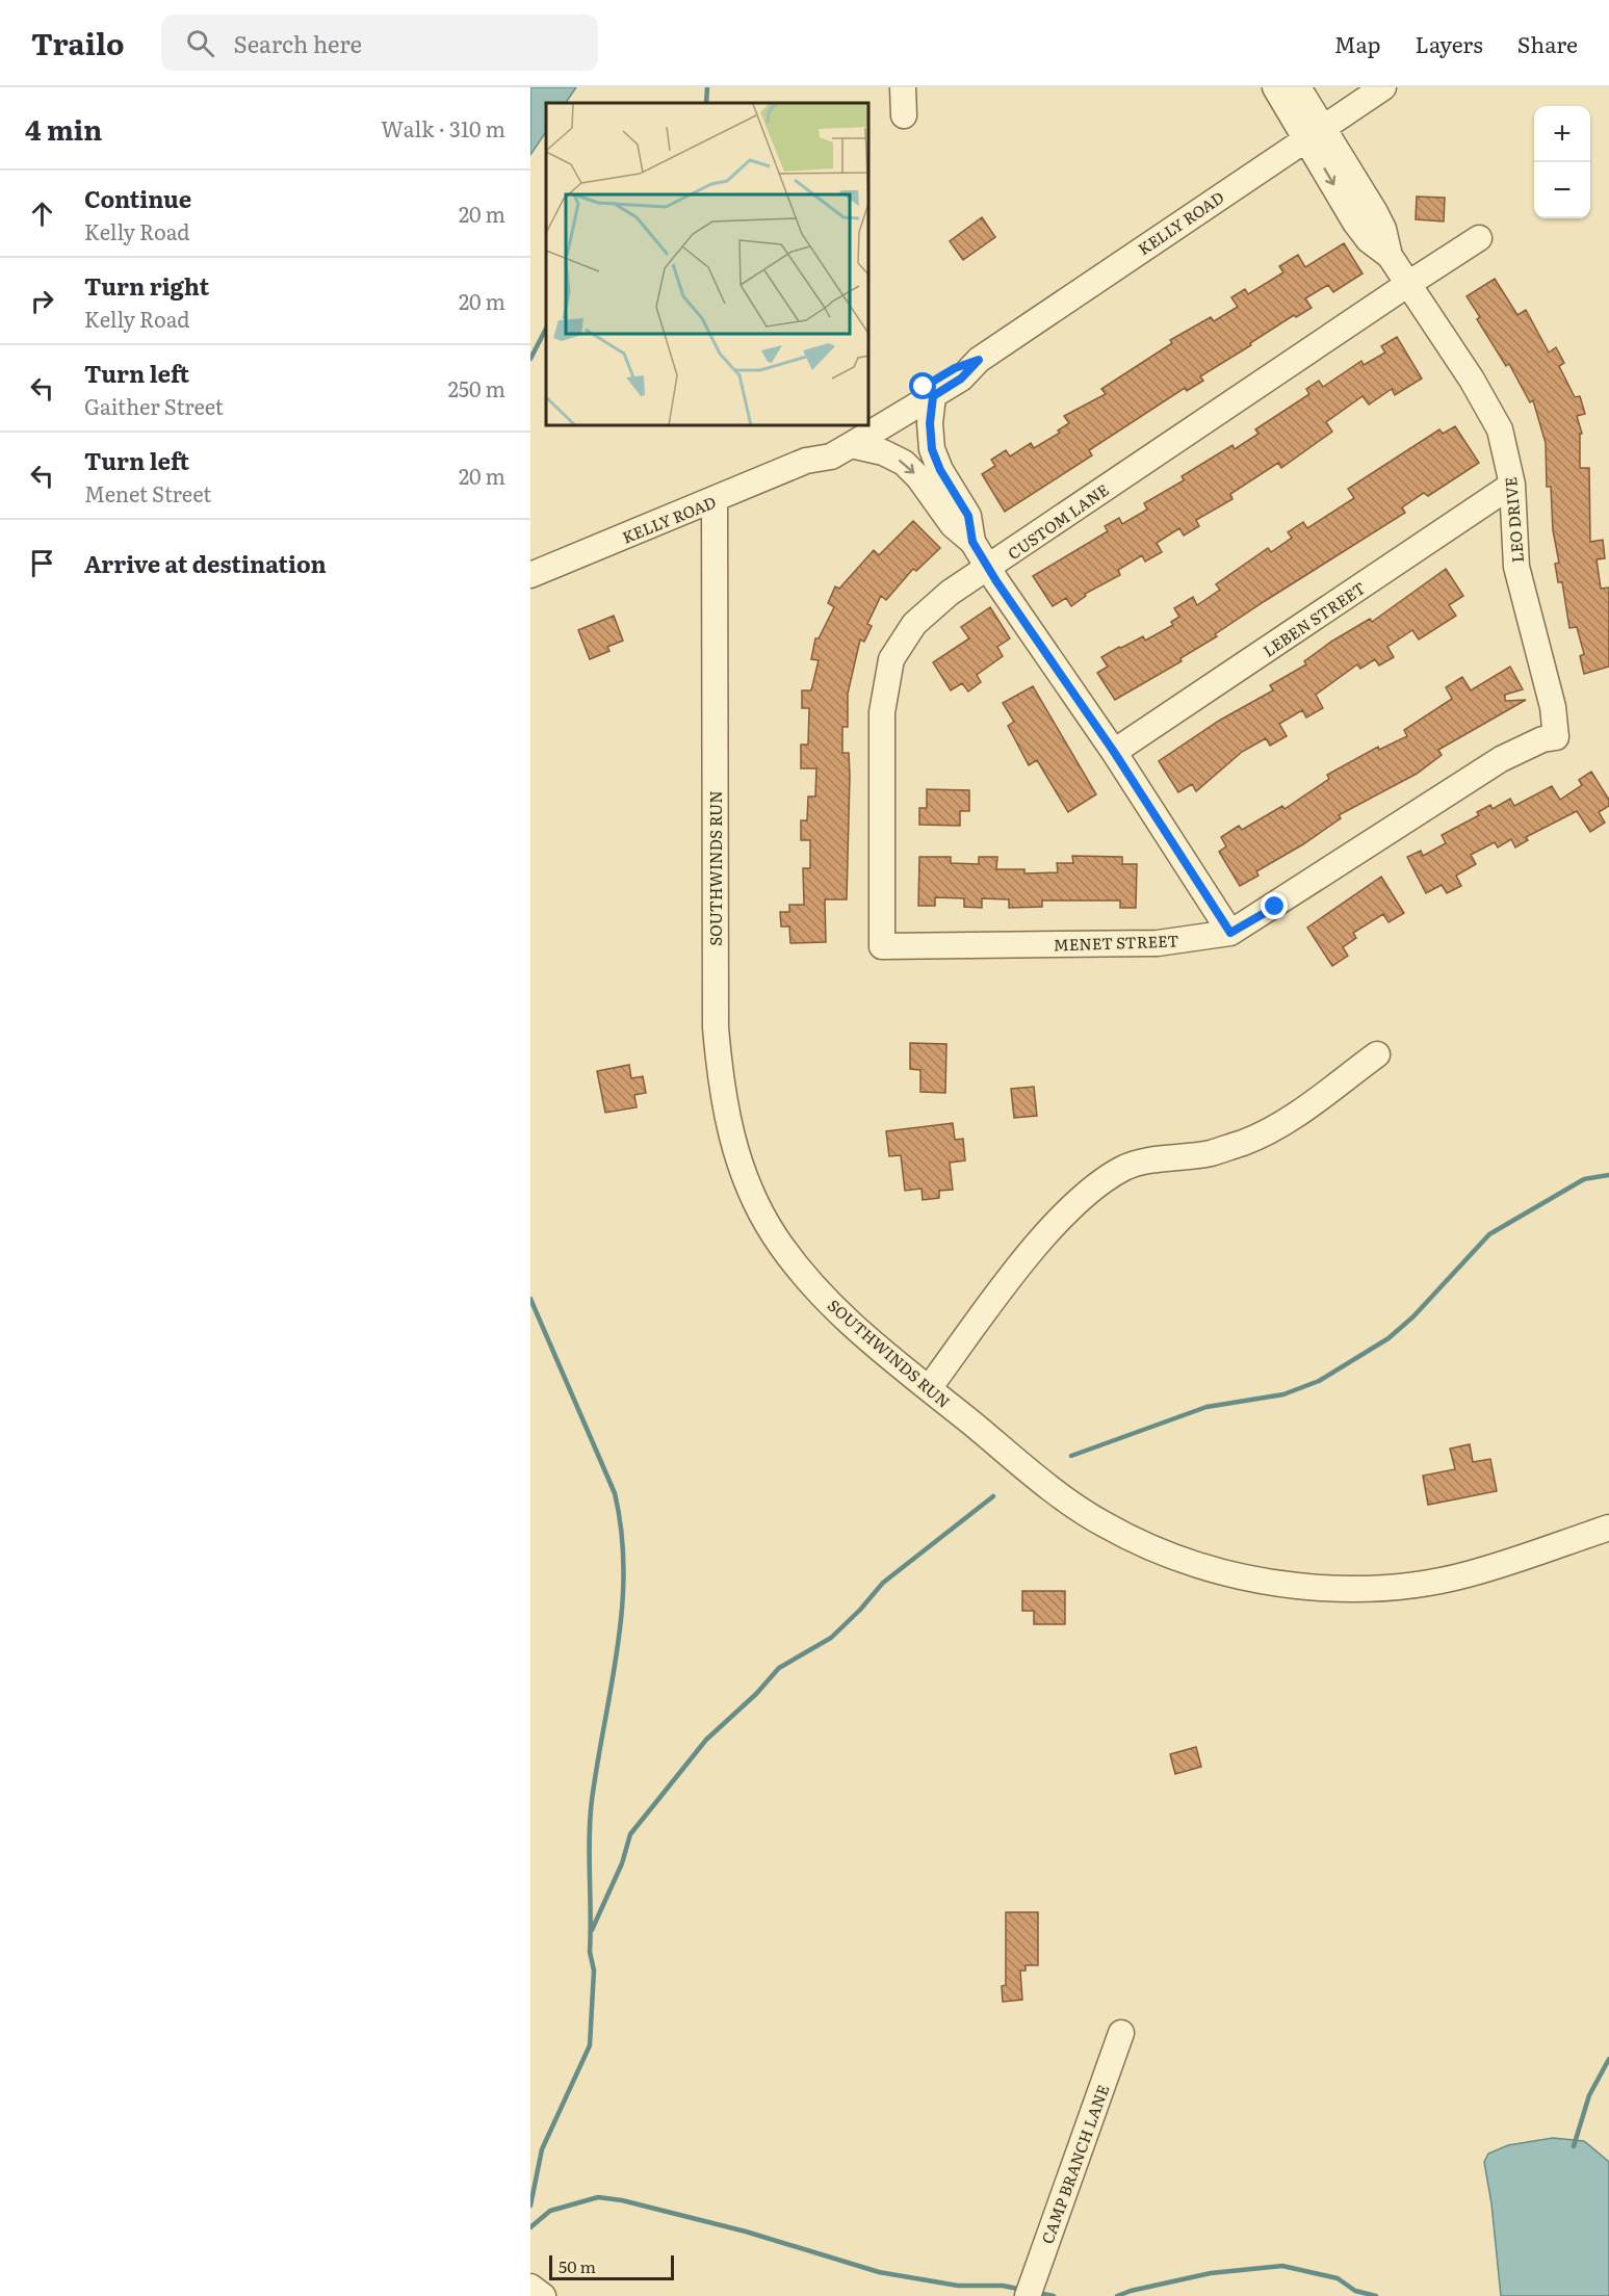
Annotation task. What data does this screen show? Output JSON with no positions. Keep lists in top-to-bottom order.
{
  "streets": {
    "street": [
      "KELLY ROAD",
      "LEO DRIVE",
      "CUSTOM LANE",
      "LEBEN STREET",
      "SOUTHWINDS RUN",
      "MENET STREET",
      "CAMP BRANCH LANE"
    ]
  },
  "crossings": [
    ["KELLY ROAD", "LEO DRIVE"],
    ["KELLY ROAD", "SOUTHWINDS RUN"],
    ["LEO DRIVE", "CUSTOM LANE"],
    ["LEO DRIVE", "LEBEN STREET"],
    ["LEO DRIVE", "MENET STREET"],
    ["CUSTOM LANE", "MENET STREET"]
  ],
  "scale_bar": "50 m",
  "page": {
    "header": "Trailo",
    "search": "Search here",
    "nav": ["Map", "Layers", "Share"],
    "heading": ["4 min", "Walk · 310 m"],
    "map_buttons": ["+", "−"],
    "list": [
      ["Continue", "Kelly Road", "20 m"],
      ["Turn right", "Kelly Road", "20 m"],
      ["Turn left", "Gaither Street", "250 m"],
      ["Turn left", "Menet Street", "20 m"],
      "Arrive at destination"
    ],
    "scale": "50 m"
  }
}
